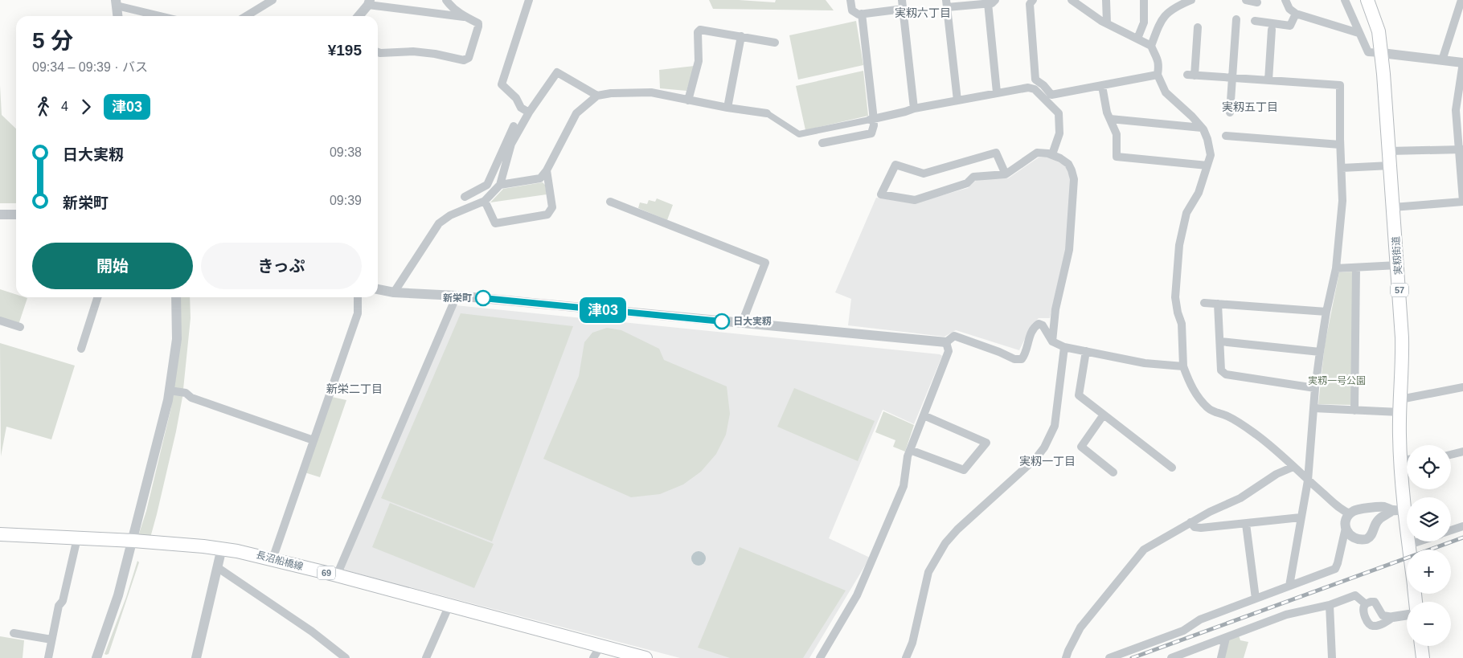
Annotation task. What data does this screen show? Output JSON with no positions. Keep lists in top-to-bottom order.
{
  "streets": {
    "main road": [
      "実籾街道",
      "57",
      "長沼船橋線",
      "69"
    ]
  },
  "districts": [
    "実籾六丁目",
    "実籾五丁目",
    "新栄二丁目",
    "実籾一丁目"
  ],
  "parks": ["実籾一号公園"],
  "places": ["新栄町", "日大実籾"],
  "lines": ["bus line 津03"],
  "page": {
    "on_map": "津03",
    "heading": ["5 分", "09:34 – 09:39 · バス", "¥195"],
    "legs": ["4", "津03"],
    "list": [
      {
        "name": "日大実籾",
        "value": "09:38"
      },
      {
        "name": "新栄町",
        "value": "09:39"
      }
    ],
    "buttons": ["開始", "きっぷ"],
    "map_buttons": ["+", "−"]
  }
}
